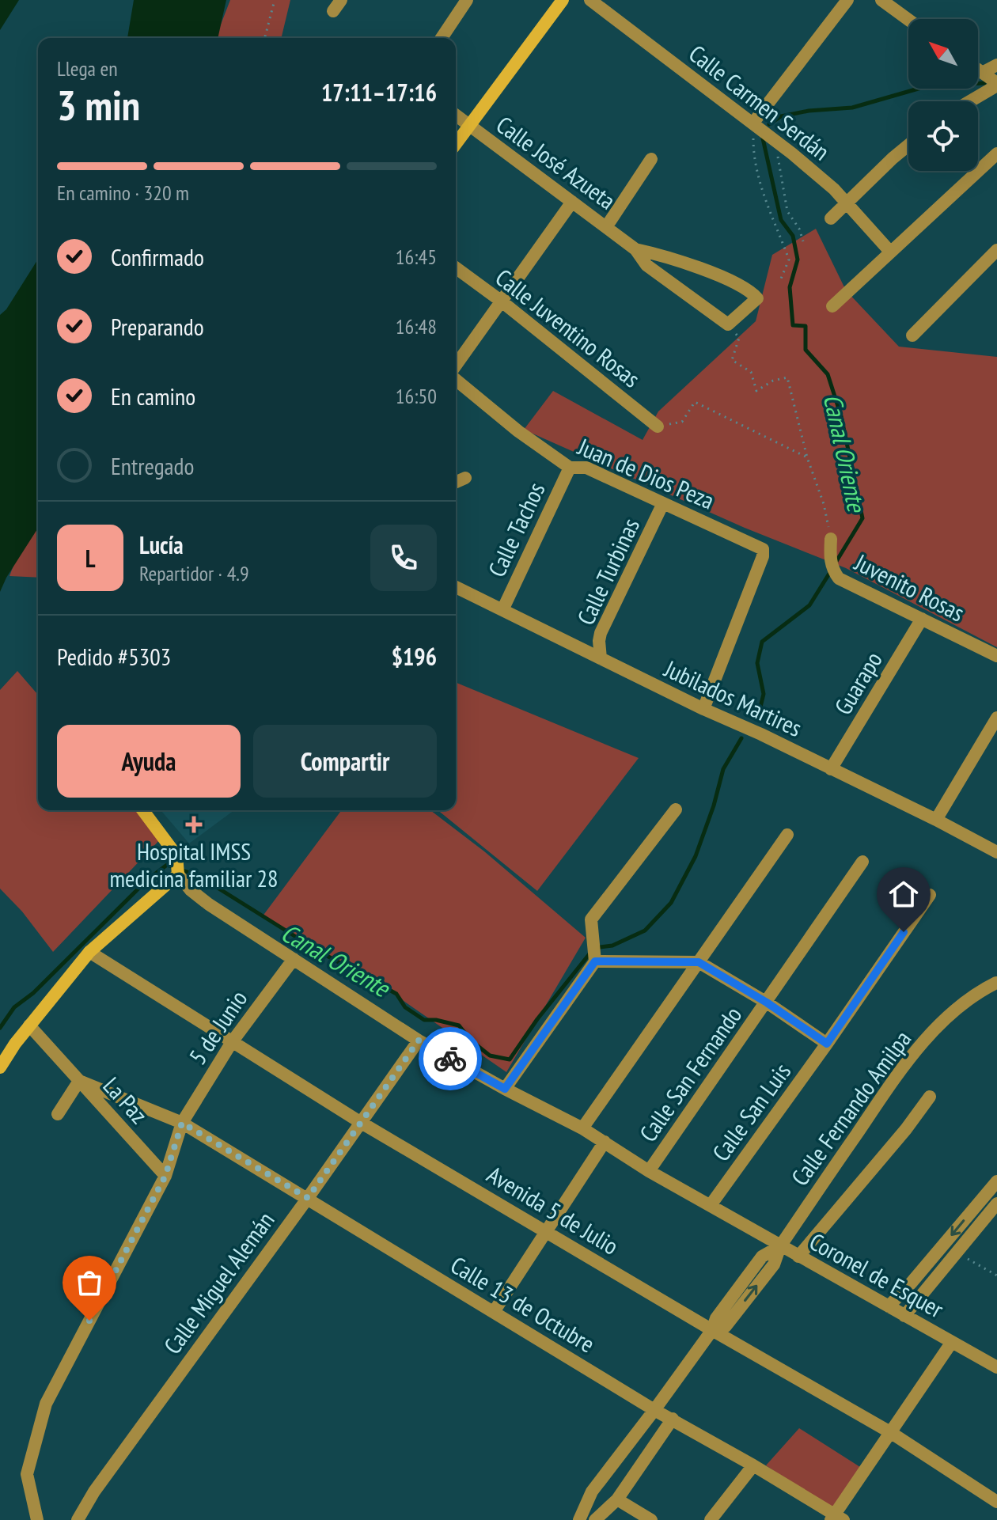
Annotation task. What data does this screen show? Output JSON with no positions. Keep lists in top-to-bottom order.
{
  "streets": {
    "street": [
      "Calle Carmen Serdán",
      "Calle José Azueta",
      "Calle Juventino Rosas",
      "Juan de Dios Peza",
      "Calle Tachos",
      "Calle Turbinas",
      "Juvenito Rosas",
      "Guarapo",
      "Jubilados Martires",
      "5 de Junio",
      "Calle San Fernando",
      "La Paz",
      "Calle Fernando Amilpa",
      "Calle San Luis",
      "Avenida 5 de Julio",
      "Coronel de Esquer",
      "Calle Miguel Alemán",
      "Calle 13 de Octubre"
    ]
  },
  "crossings": [
    ["Juan de Dios Peza", "Calle Tachos"],
    ["Juan de Dios Peza", "Calle Turbinas"],
    ["Juan de Dios Peza", "Jubilados Martires"],
    ["Calle Tachos", "Jubilados Martires"],
    ["Calle Turbinas", "Jubilados Martires"],
    ["Juvenito Rosas", "Guarapo"],
    ["Guarapo", "Jubilados Martires"],
    ["5 de Junio", "La Paz"],
    ["5 de Junio", "Avenida 5 de Julio"],
    ["5 de Junio", "Coronel de Esquer"],
    ["5 de Junio", "Calle 13 de Octubre"],
    ["Calle San Fernando", "Coronel de Esquer"],
    ["La Paz", "Calle 13 de Octubre"],
    ["Calle Fernando Amilpa", "Avenida 5 de Julio"],
    ["Calle Fernando Amilpa", "Coronel de Esquer"],
    ["Calle Fernando Amilpa", "Calle 13 de Octubre"],
    ["Calle San Luis", "Coronel de Esquer"],
    ["Avenida 5 de Julio", "Calle Miguel Alemán"],
    ["Coronel de Esquer", "Calle Miguel Alemán"],
    ["Calle Miguel Alemán", "Calle 13 de Octubre"]
  ],
  "water": ["Canal Oriente"],
  "places": {
    "health": ["Hospital IMSS medicina familiar 28"]
  },
  "north": "top left",
  "page": {
    "heading": ["3 min", "Llega en", "17:11–17:16"],
    "panel": [
      "Lucía",
      "Repartidor · 4.9",
      "Pedido #5303",
      "$196"
    ],
    "bar": "En camino · 320 m",
    "list": [
      ["Confirmado", "16:45"],
      ["Preparando", "16:48"],
      ["En camino", "16:50"],
      "Entregado"
    ],
    "round": "L",
    "buttons": ["Ayuda", "Compartir"]
  }
}
